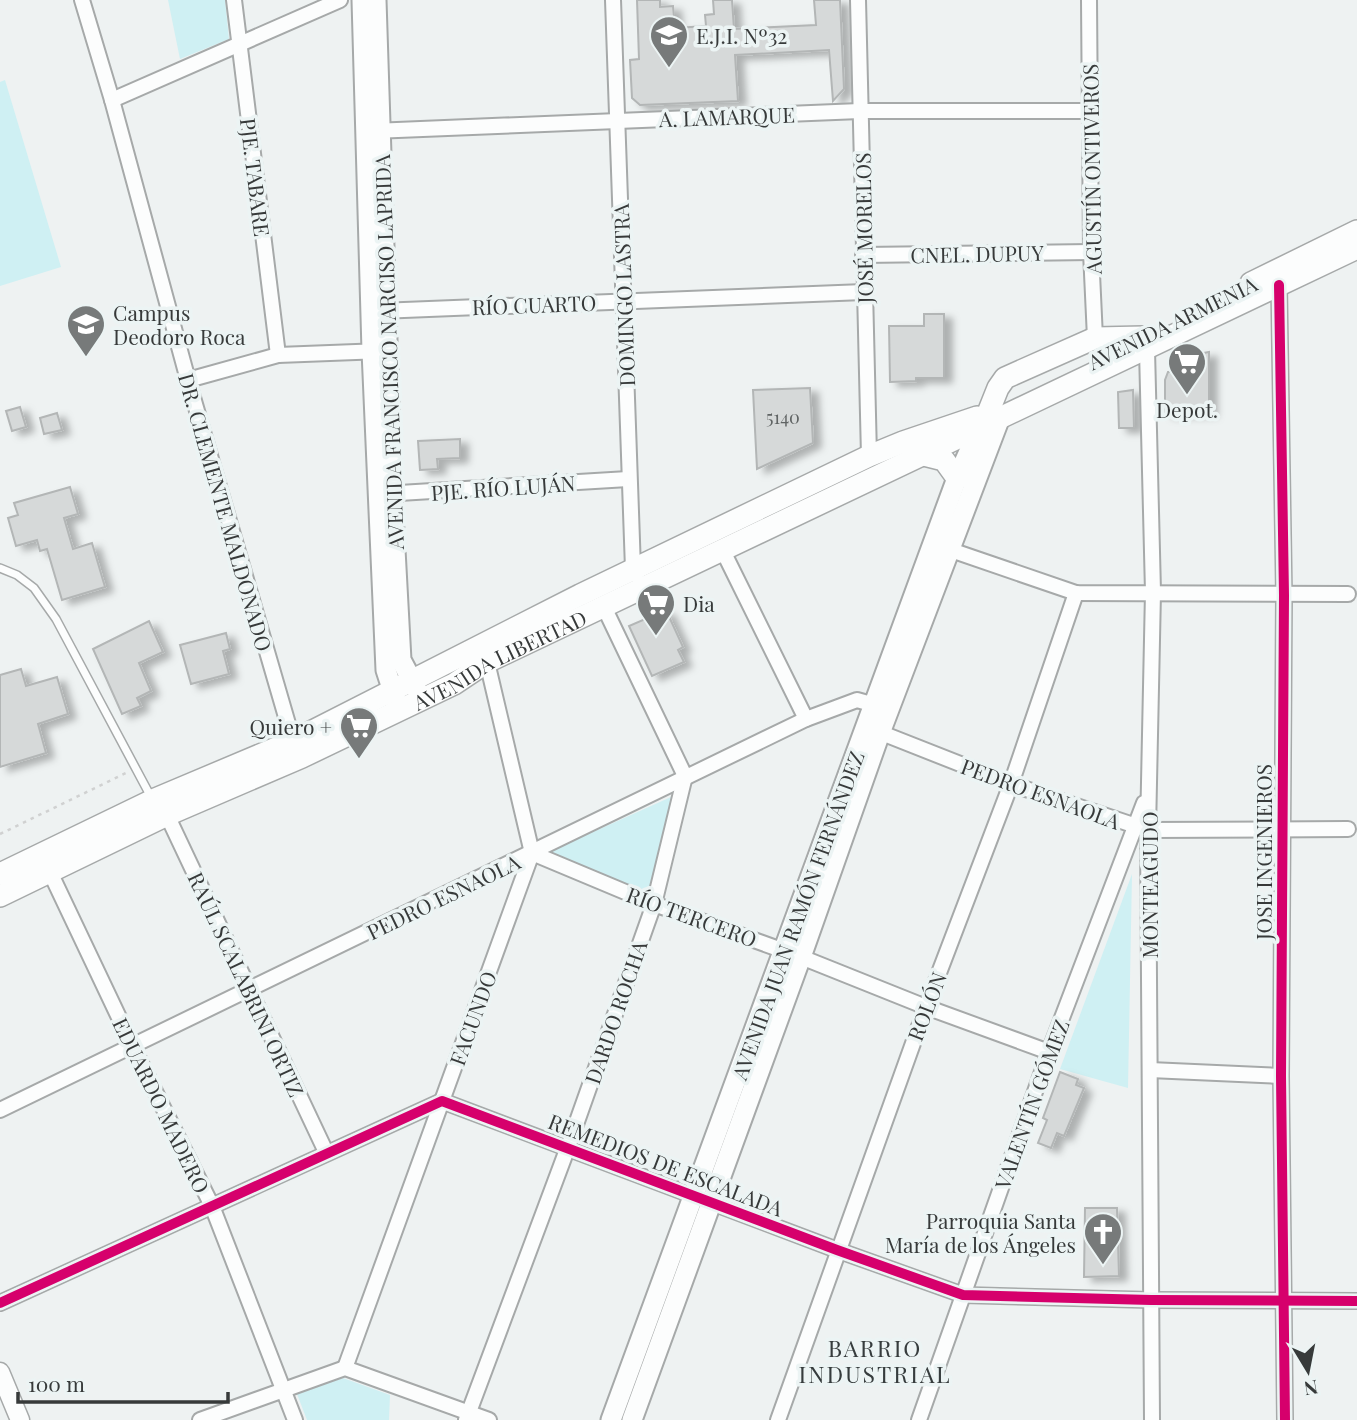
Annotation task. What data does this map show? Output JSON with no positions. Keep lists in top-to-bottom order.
{
  "streets": {
    "main road": [
      "AVENIDA ARMENIA",
      "AVENIDA FRANCISCO NARCISO LAPRIDA",
      "AVENIDA LIBERTAD",
      "AVENIDA JUAN RAMÓN FERNÁNDEZ"
    ],
    "street": [
      "A. LAMARQUE",
      "AGUSTÍN ONTIVEROS",
      "PJE. TABARE",
      "JOSÉ MORELOS",
      "CNEL. DUPUY",
      "DOMINGO LASTRA",
      "RÍO CUARTO",
      "PJE. RÍO LUJÁN",
      "DR. CLEMENTE MALDONADO",
      "PEDRO ESNAOLA",
      "JOSE INGENIEROS",
      "MONTEAGUDO",
      "RÍO TERCERO",
      "RAÚL SCALABRINI ORTIZ",
      "ROLÓN",
      "DARDO ROCHA",
      "FACUNDO",
      "VALENTÍN GÓMEZ",
      "EDUARDO MADERO",
      "REMEDIOS DE ESCALADA"
    ]
  },
  "crossings": [
    ["A. LAMARQUE", "AGUSTÍN ONTIVEROS"],
    ["A. LAMARQUE", "JOSÉ MORELOS"],
    ["A. LAMARQUE", "DOMINGO LASTRA"],
    ["A. LAMARQUE", "AVENIDA FRANCISCO NARCISO LAPRIDA"],
    ["AGUSTÍN ONTIVEROS", "CNEL. DUPUY"],
    ["JOSÉ MORELOS", "CNEL. DUPUY"],
    ["JOSÉ MORELOS", "RÍO CUARTO"],
    ["JOSÉ MORELOS", "AVENIDA LIBERTAD"],
    ["DOMINGO LASTRA", "RÍO CUARTO"],
    ["DOMINGO LASTRA", "PJE. RÍO LUJÁN"],
    ["DOMINGO LASTRA", "AVENIDA LIBERTAD"],
    ["RÍO CUARTO", "AVENIDA FRANCISCO NARCISO LAPRIDA"],
    ["AVENIDA ARMENIA", "AVENIDA LIBERTAD"],
    ["AVENIDA ARMENIA", "JOSE INGENIEROS"],
    ["AVENIDA ARMENIA", "MONTEAGUDO"],
    ["AVENIDA ARMENIA", "AVENIDA JUAN RAMÓN FERNÁNDEZ"],
    ["AVENIDA FRANCISCO NARCISO LAPRIDA", "PJE. RÍO LUJÁN"],
    ["AVENIDA FRANCISCO NARCISO LAPRIDA", "AVENIDA LIBERTAD"],
    ["DR. CLEMENTE MALDONADO", "AVENIDA LIBERTAD"],
    ["AVENIDA LIBERTAD", "AVENIDA JUAN RAMÓN FERNÁNDEZ"],
    ["AVENIDA LIBERTAD", "RAÚL SCALABRINI ORTIZ"],
    ["AVENIDA LIBERTAD", "EDUARDO MADERO"],
    ["PEDRO ESNAOLA", "JOSE INGENIEROS"],
    ["PEDRO ESNAOLA", "MONTEAGUDO"],
    ["PEDRO ESNAOLA", "AVENIDA JUAN RAMÓN FERNÁNDEZ"],
    ["PEDRO ESNAOLA", "RÍO TERCERO"],
    ["PEDRO ESNAOLA", "RAÚL SCALABRINI ORTIZ"],
    ["PEDRO ESNAOLA", "ROLÓN"],
    ["PEDRO ESNAOLA", "DARDO ROCHA"],
    ["PEDRO ESNAOLA", "FACUNDO"],
    ["PEDRO ESNAOLA", "VALENTÍN GÓMEZ"],
    ["PEDRO ESNAOLA", "EDUARDO MADERO"],
    ["JOSE INGENIEROS", "REMEDIOS DE ESCALADA"],
    ["MONTEAGUDO", "VALENTÍN GÓMEZ"],
    ["MONTEAGUDO", "REMEDIOS DE ESCALADA"],
    ["AVENIDA JUAN RAMÓN FERNÁNDEZ", "RÍO TERCERO"],
    ["AVENIDA JUAN RAMÓN FERNÁNDEZ", "REMEDIOS DE ESCALADA"],
    ["RÍO TERCERO", "ROLÓN"],
    ["RÍO TERCERO", "DARDO ROCHA"],
    ["RÍO TERCERO", "FACUNDO"],
    ["RÍO TERCERO", "VALENTÍN GÓMEZ"],
    ["ROLÓN", "REMEDIOS DE ESCALADA"],
    ["DARDO ROCHA", "REMEDIOS DE ESCALADA"],
    ["FACUNDO", "REMEDIOS DE ESCALADA"],
    ["VALENTÍN GÓMEZ", "REMEDIOS DE ESCALADA"]
  ],
  "districts": ["BARRIO INDUSTRIAL"],
  "places": {
    "school or university": ["E.J.I. Nº32", "Campus Deodoro Roca"],
    "supermarket": ["Depot.", "Dia", "Quiero +"],
    "church": ["Parroquia Santa María de los Ángeles"]
  },
  "house_numbers": ["5140"],
  "scale_bar": "100 m",
  "north": "bottom"
}
